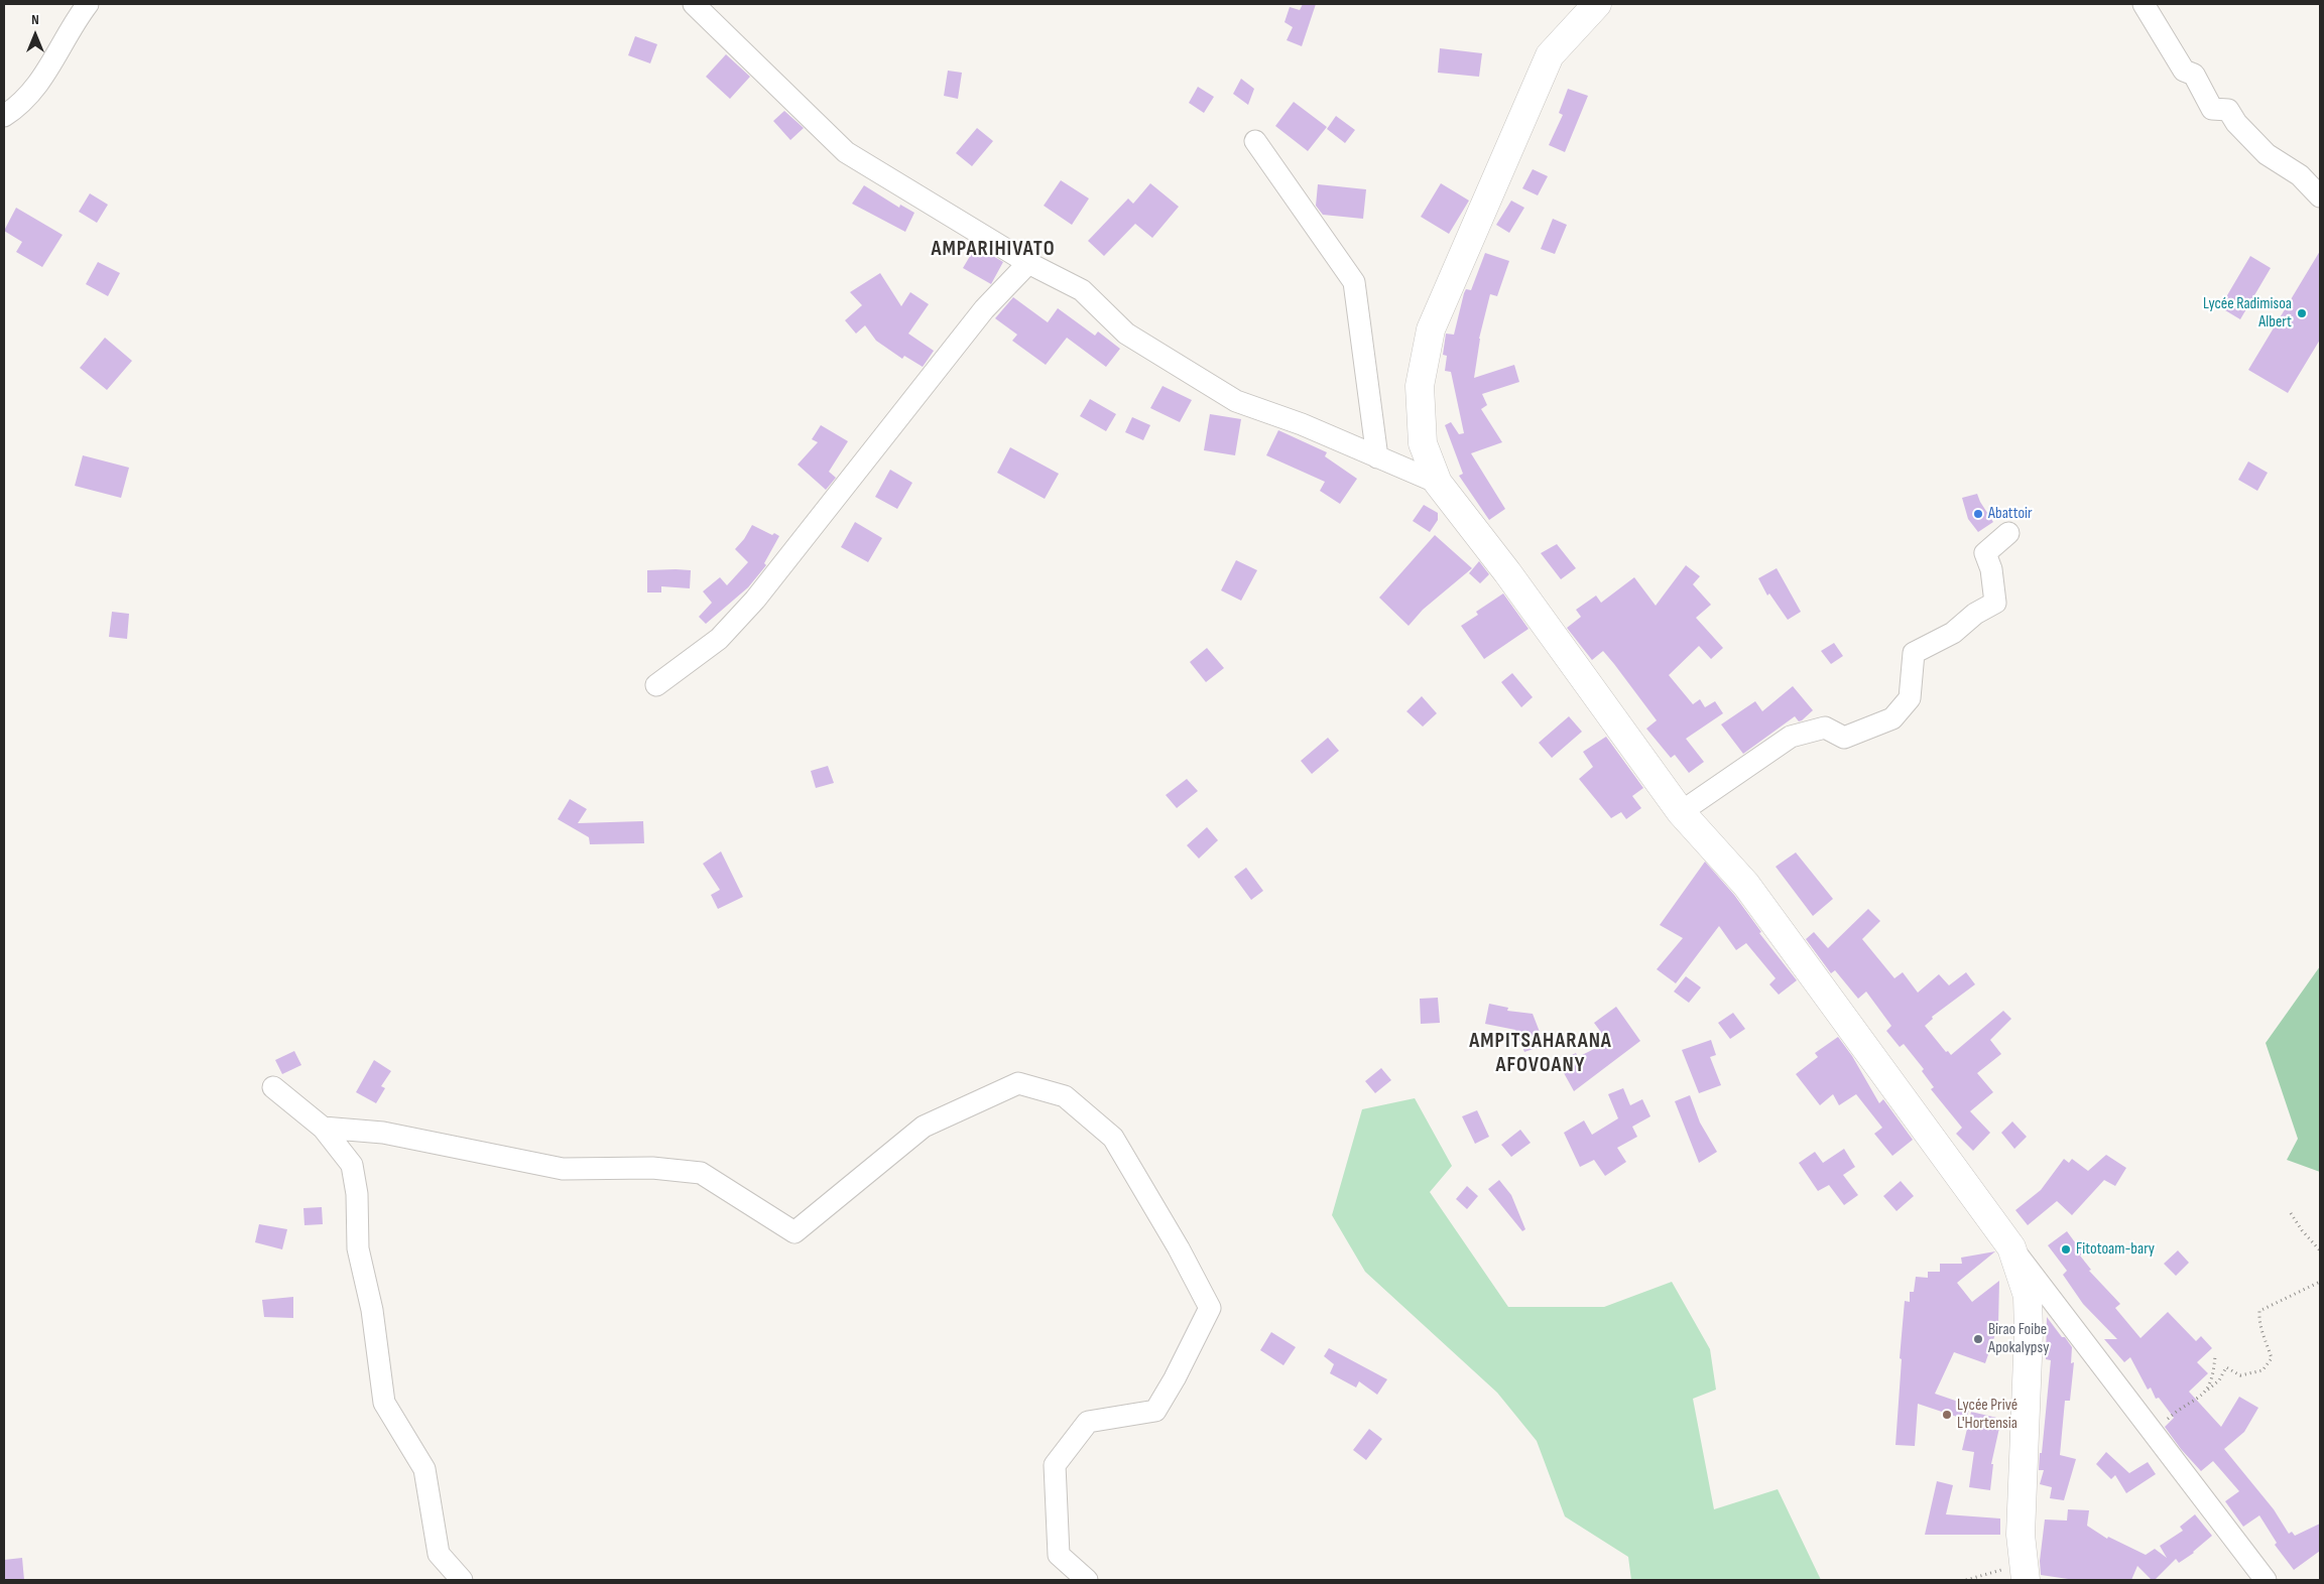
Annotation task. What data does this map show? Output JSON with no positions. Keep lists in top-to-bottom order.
{
  "districts": ["AMPARIHIVATO", "AMPITSAHARANA AFOVOANY"],
  "places": [
    "Lycée Radimisoa Albert",
    "Abattoir",
    "Fitotoam-bary",
    "Birao Foibe Apokalypsy",
    "Lycée Privé L'Hortensia"
  ],
  "north": "top"
}
